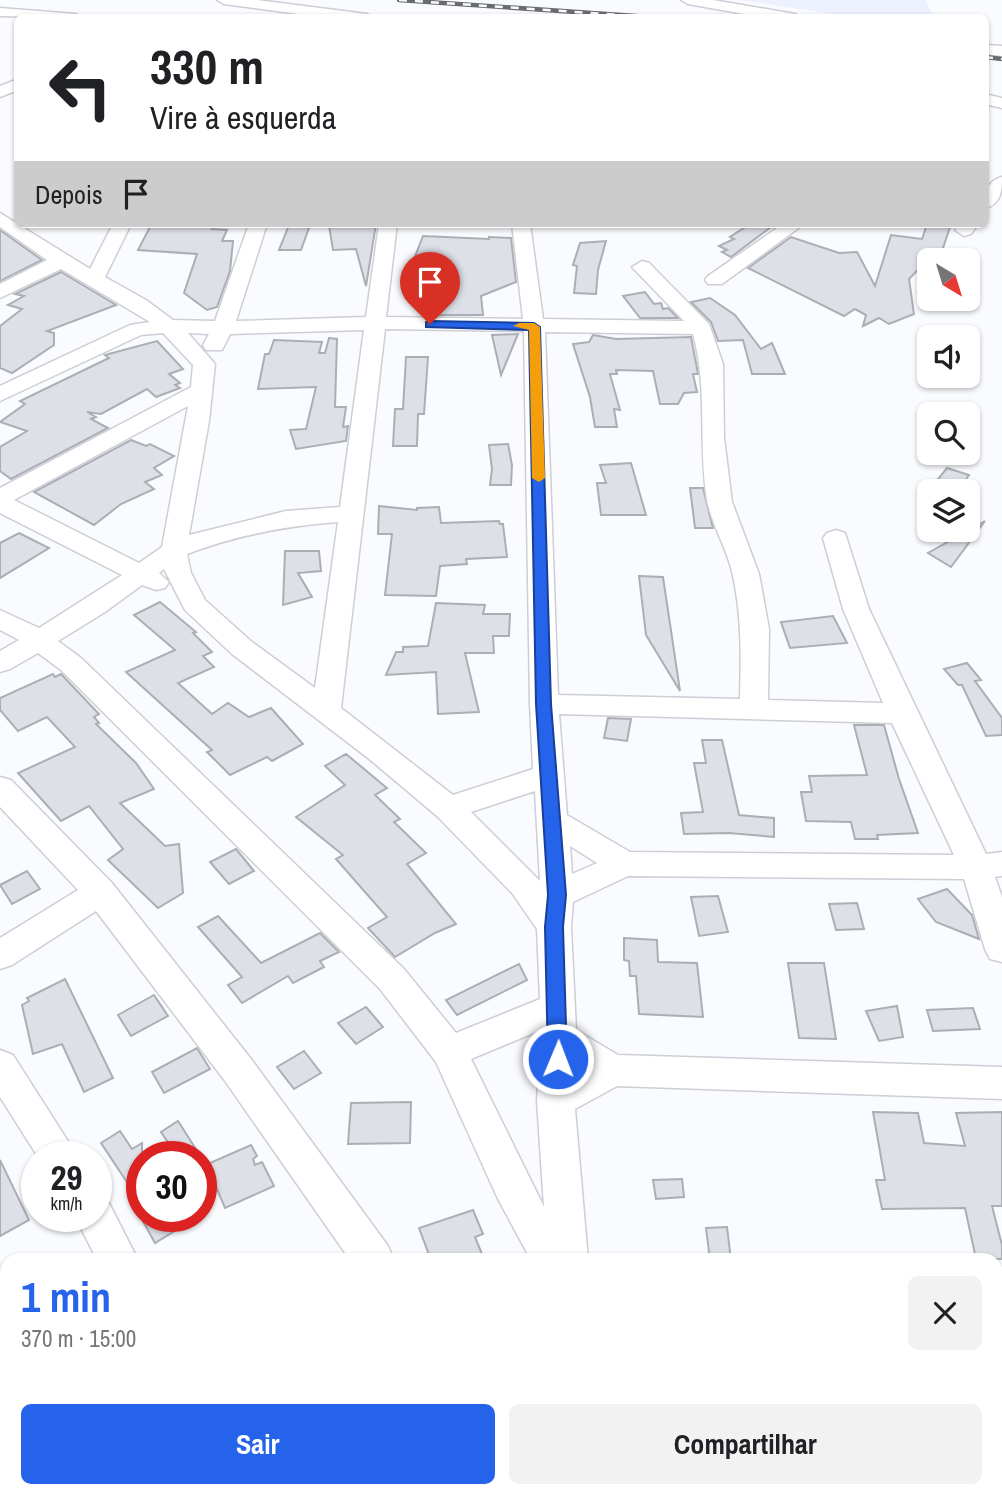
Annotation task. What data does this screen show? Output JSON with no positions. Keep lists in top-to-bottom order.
{
  "north": "bottom right",
  "page": {
    "turn": ["330 m", "Vire à esquerda"],
    "then": "Depois",
    "speed": "29 km/h",
    "limit": "30",
    "heading": ["1 min", "370 m · 15:00"],
    "buttons": ["Sair", "Compartilhar"]
  }
}
